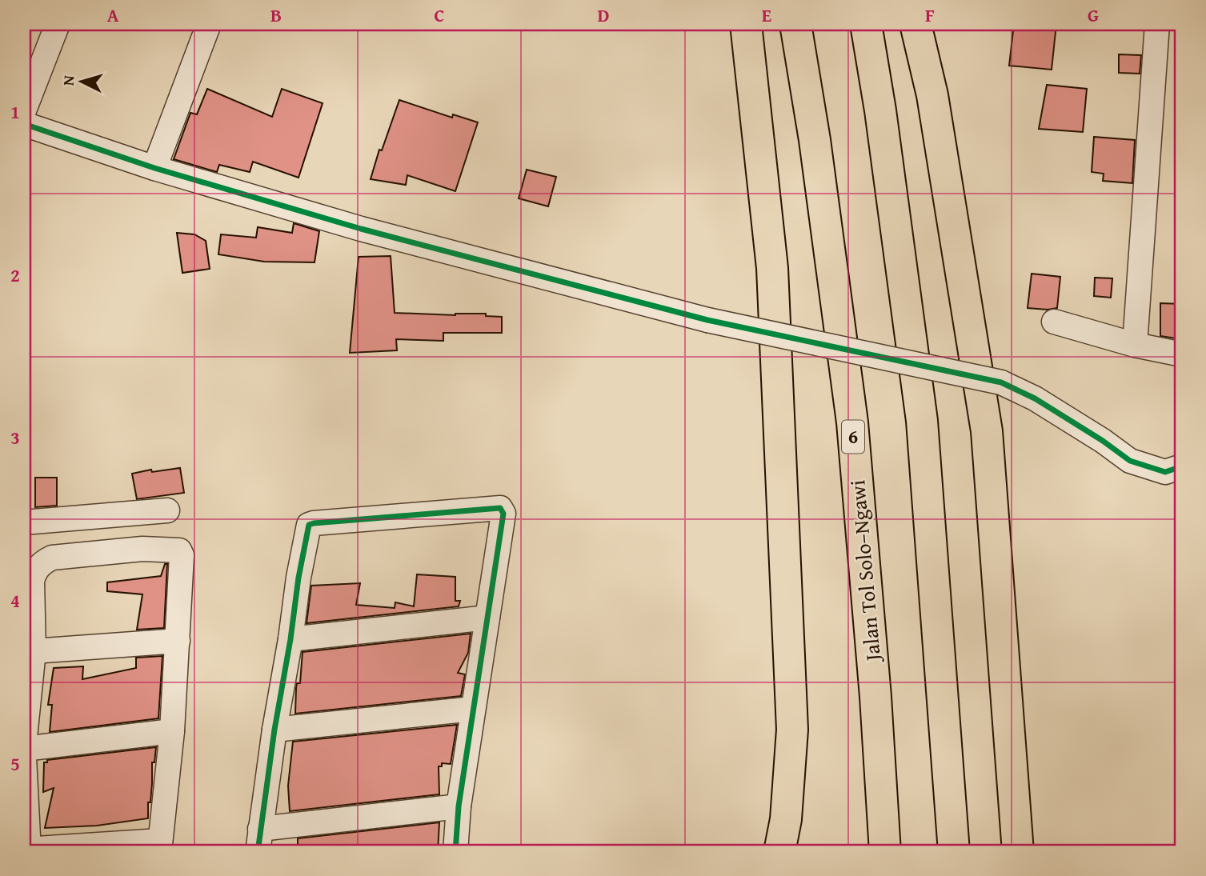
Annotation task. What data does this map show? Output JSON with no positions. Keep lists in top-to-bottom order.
{
  "streets": {
    "highway": ["6", "Jalan Tol Solo–Ngawi"]
  },
  "north": "left",
  "grid": {
    "columns": [
      "A",
      "B",
      "C",
      "D",
      "E",
      "F",
      "G"
    ],
    "rows": [
      "1",
      "2",
      "3",
      "4",
      "5"
    ]
  }
}
